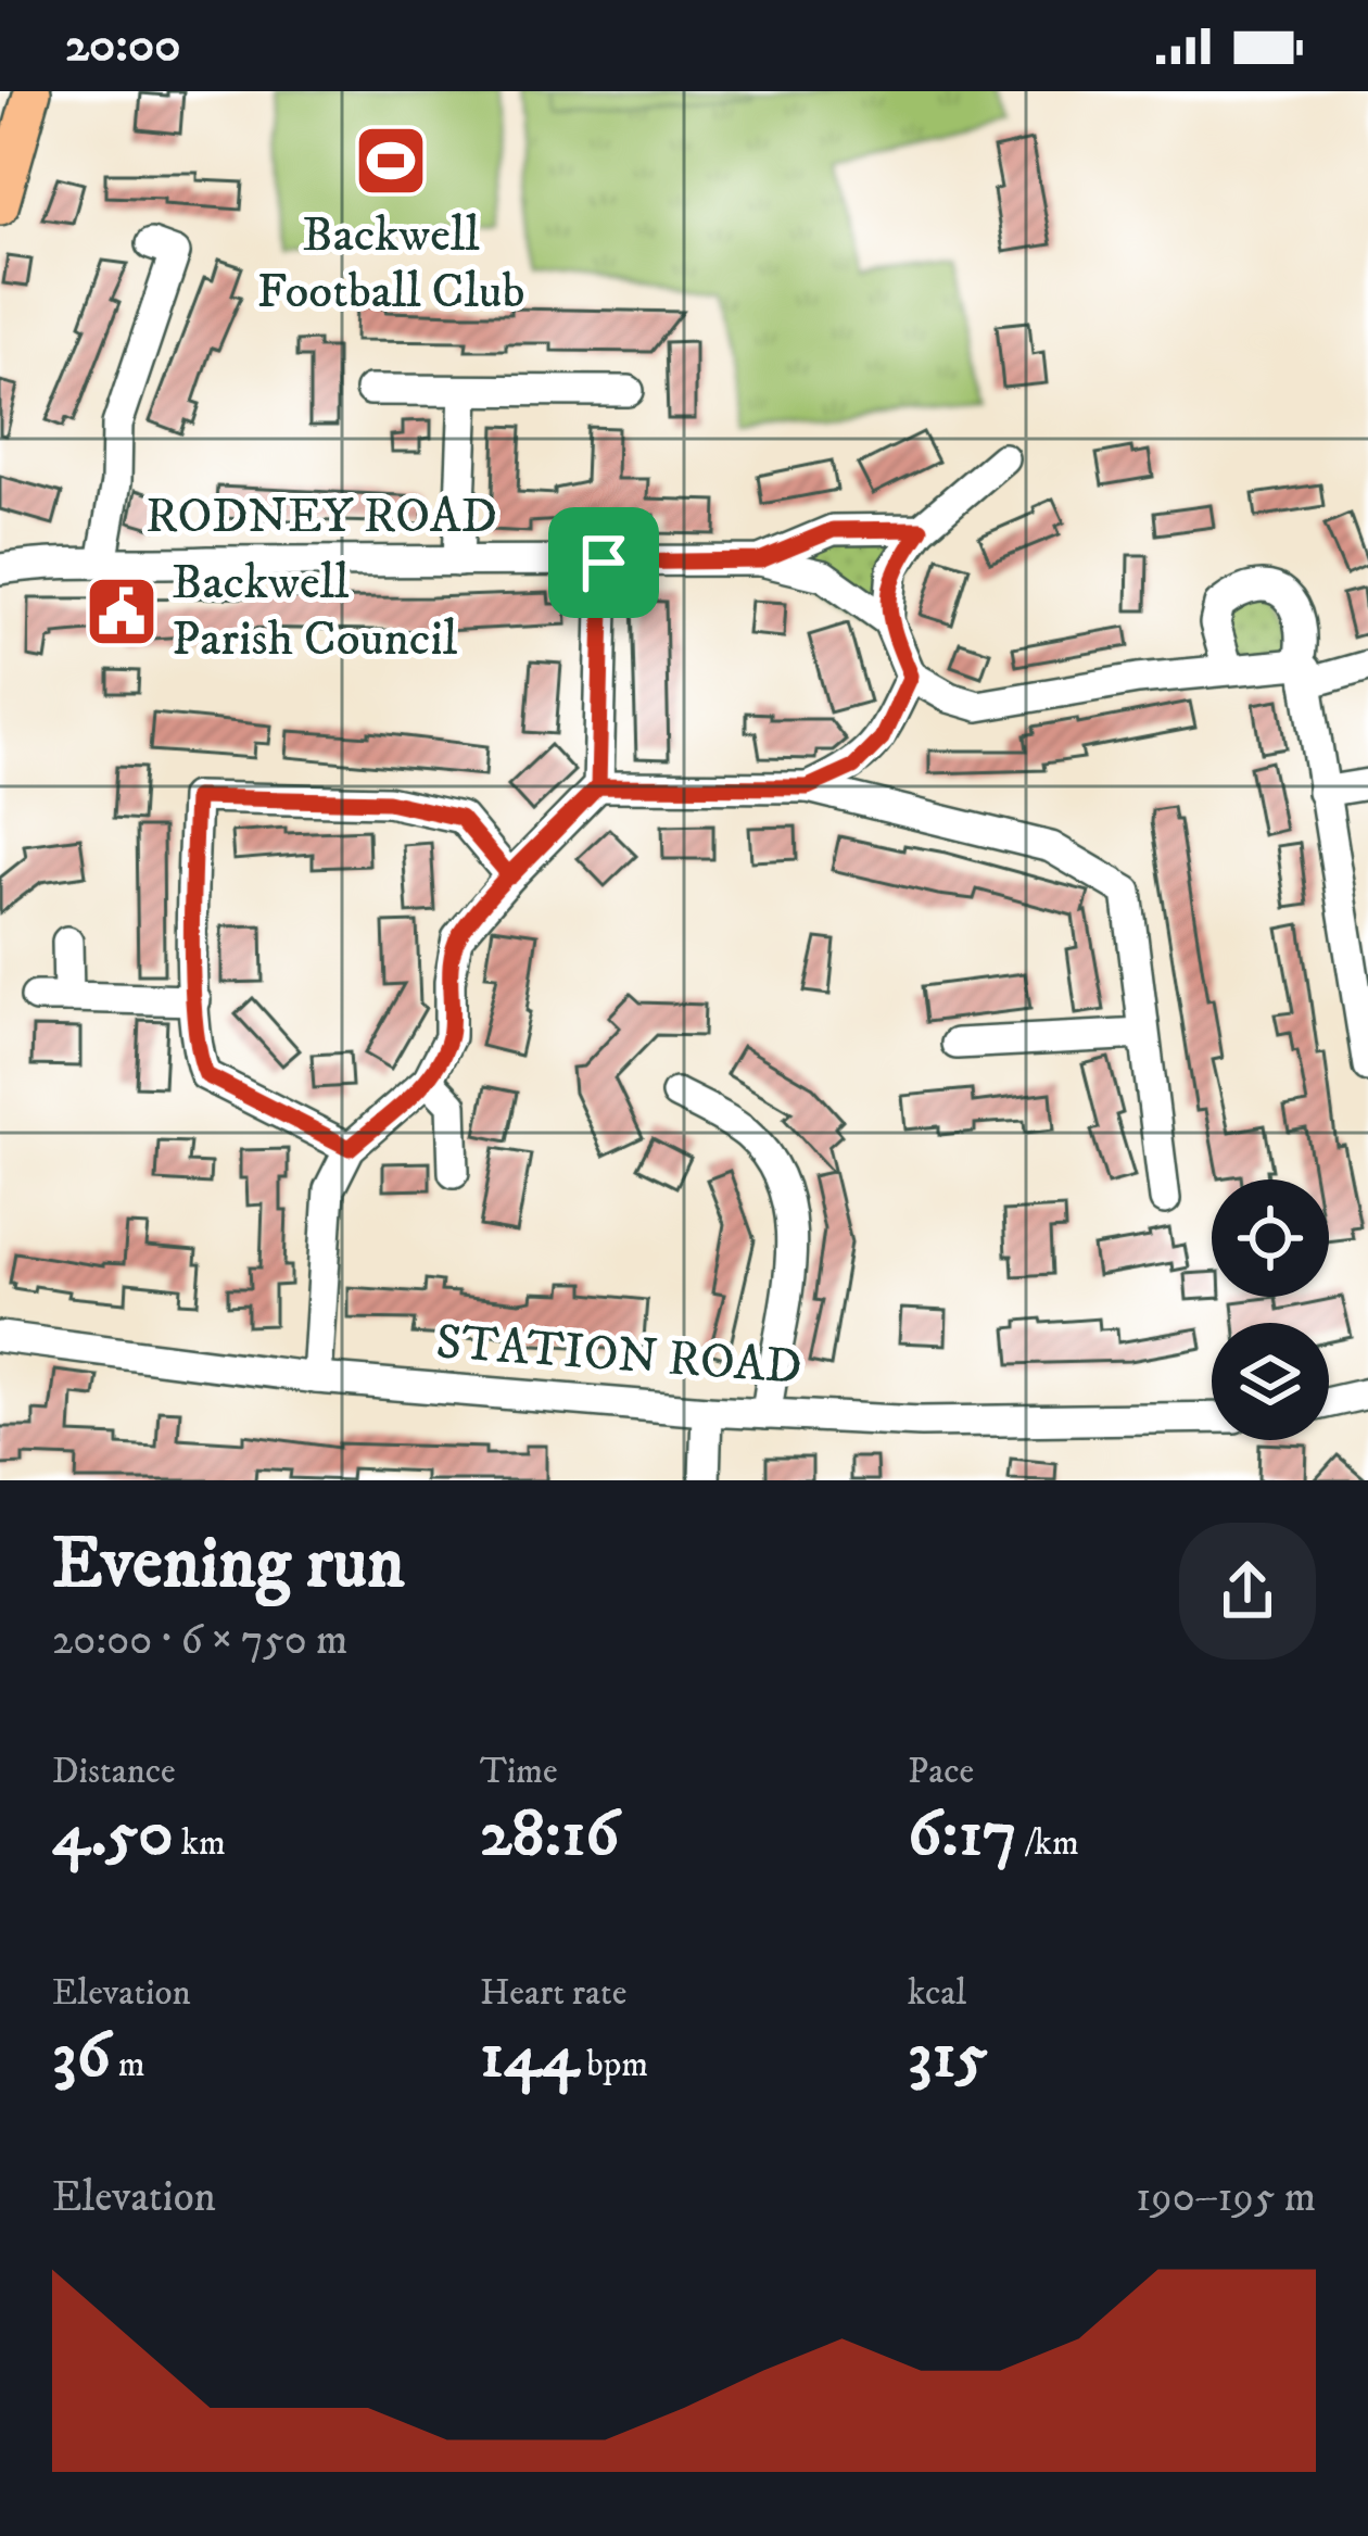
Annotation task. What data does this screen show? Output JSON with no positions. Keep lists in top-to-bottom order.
{
  "streets": {
    "street": ["RODNEY ROAD", "STATION ROAD"]
  },
  "places": {
    "sports": ["Backwell Football Club"],
    "public building": ["Backwell Parish Council"]
  },
  "page": {
    "status": "20:00",
    "heading": ["Evening run", "20:00 · 6 × 750 m"],
    "stats": [
      ["Distance", "4.50 km"],
      ["Time", "28:16"],
      ["Pace", "6:17 /km"],
      ["Elevation", "36 m"],
      ["Heart rate", "144 bpm"],
      ["kcal", "315"]
    ],
    "chart": ["Elevation", "190–195 m"]
  }
}
